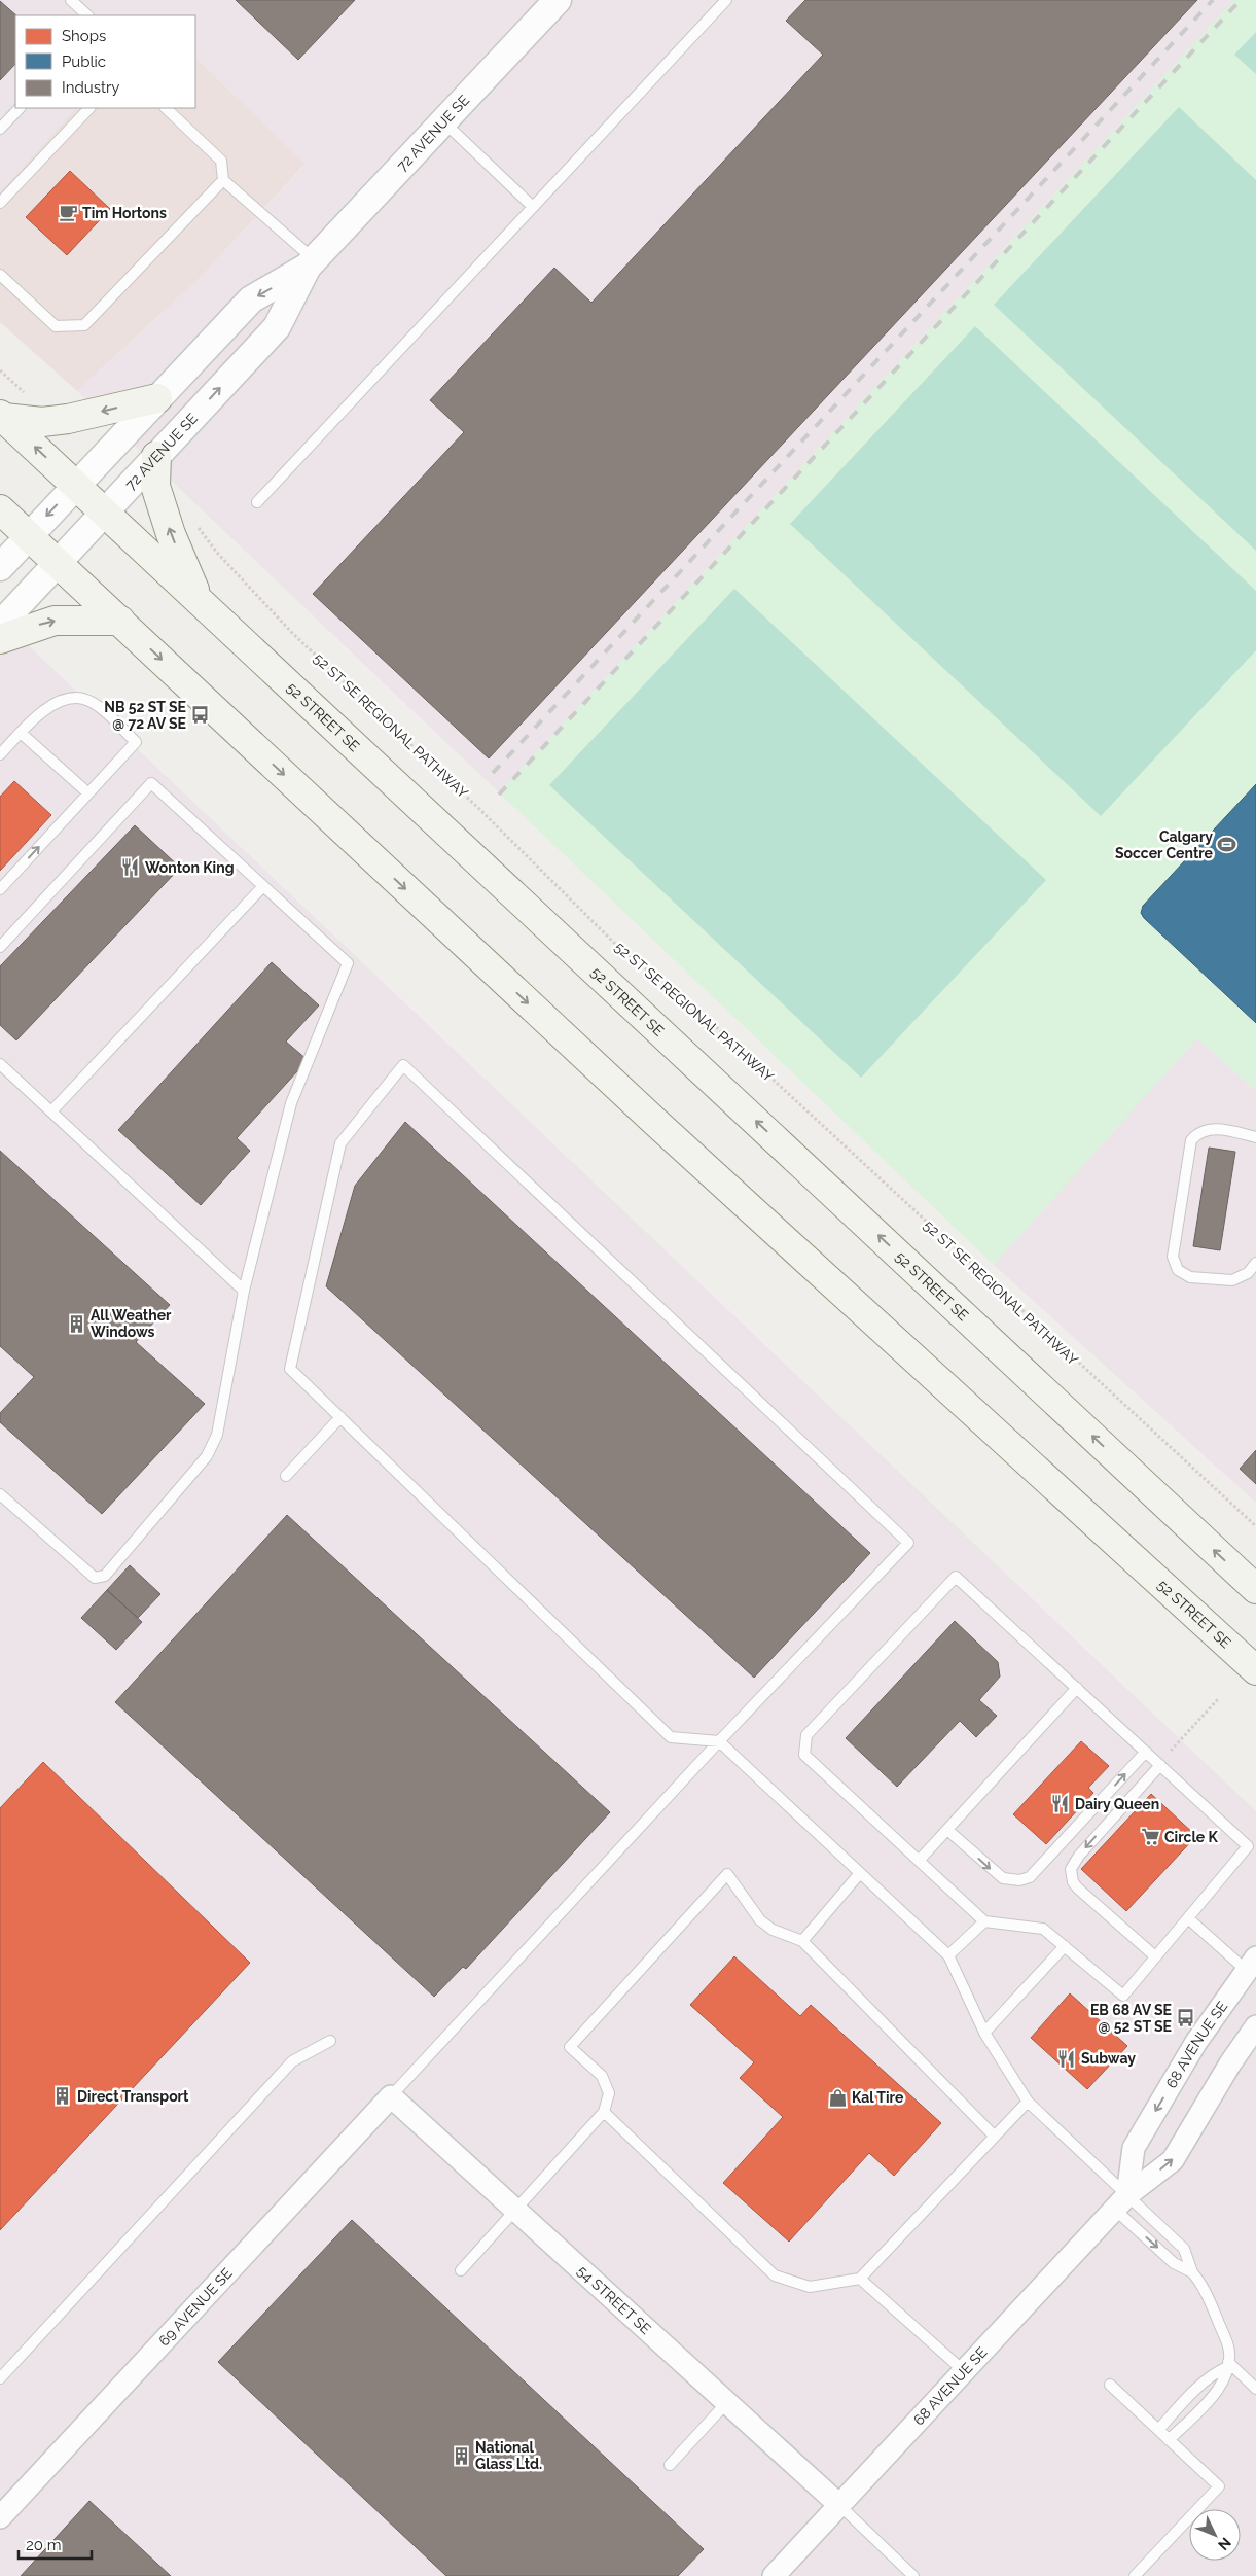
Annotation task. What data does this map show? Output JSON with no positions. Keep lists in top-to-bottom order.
{
  "streets": {
    "main road": ["52 STREET SE"],
    "street": [
      "72 AVENUE SE",
      "68 AVENUE SE",
      "54 STREET SE",
      "69 AVENUE SE"
    ],
    "path": ["52 ST SE REGIONAL PATHWAY"]
  },
  "crossings": [
    ["72 AVENUE SE", "52 STREET SE"],
    ["68 AVENUE SE", "54 STREET SE"],
    ["54 STREET SE", "69 AVENUE SE"]
  ],
  "places": {
    "cafe": ["Tim Hortons"],
    "bus stop": ["NB 52 ST SE @ 72 AV SE", "EB 68 AV SE @ 52 ST SE"],
    "sports": ["Calgary Soccer Centre"],
    "restaurant": ["Wonton King", "Dairy Queen", "Subway"],
    "building": ["All Weather Windows", "Direct Transport", "National Glass Ltd."],
    "supermarket": ["Circle K"],
    "shop": ["Kal Tire"]
  },
  "legend": ["Shops", "Public", "Industry"],
  "scale_bar": "20 m",
  "north": "bottom right"
}
